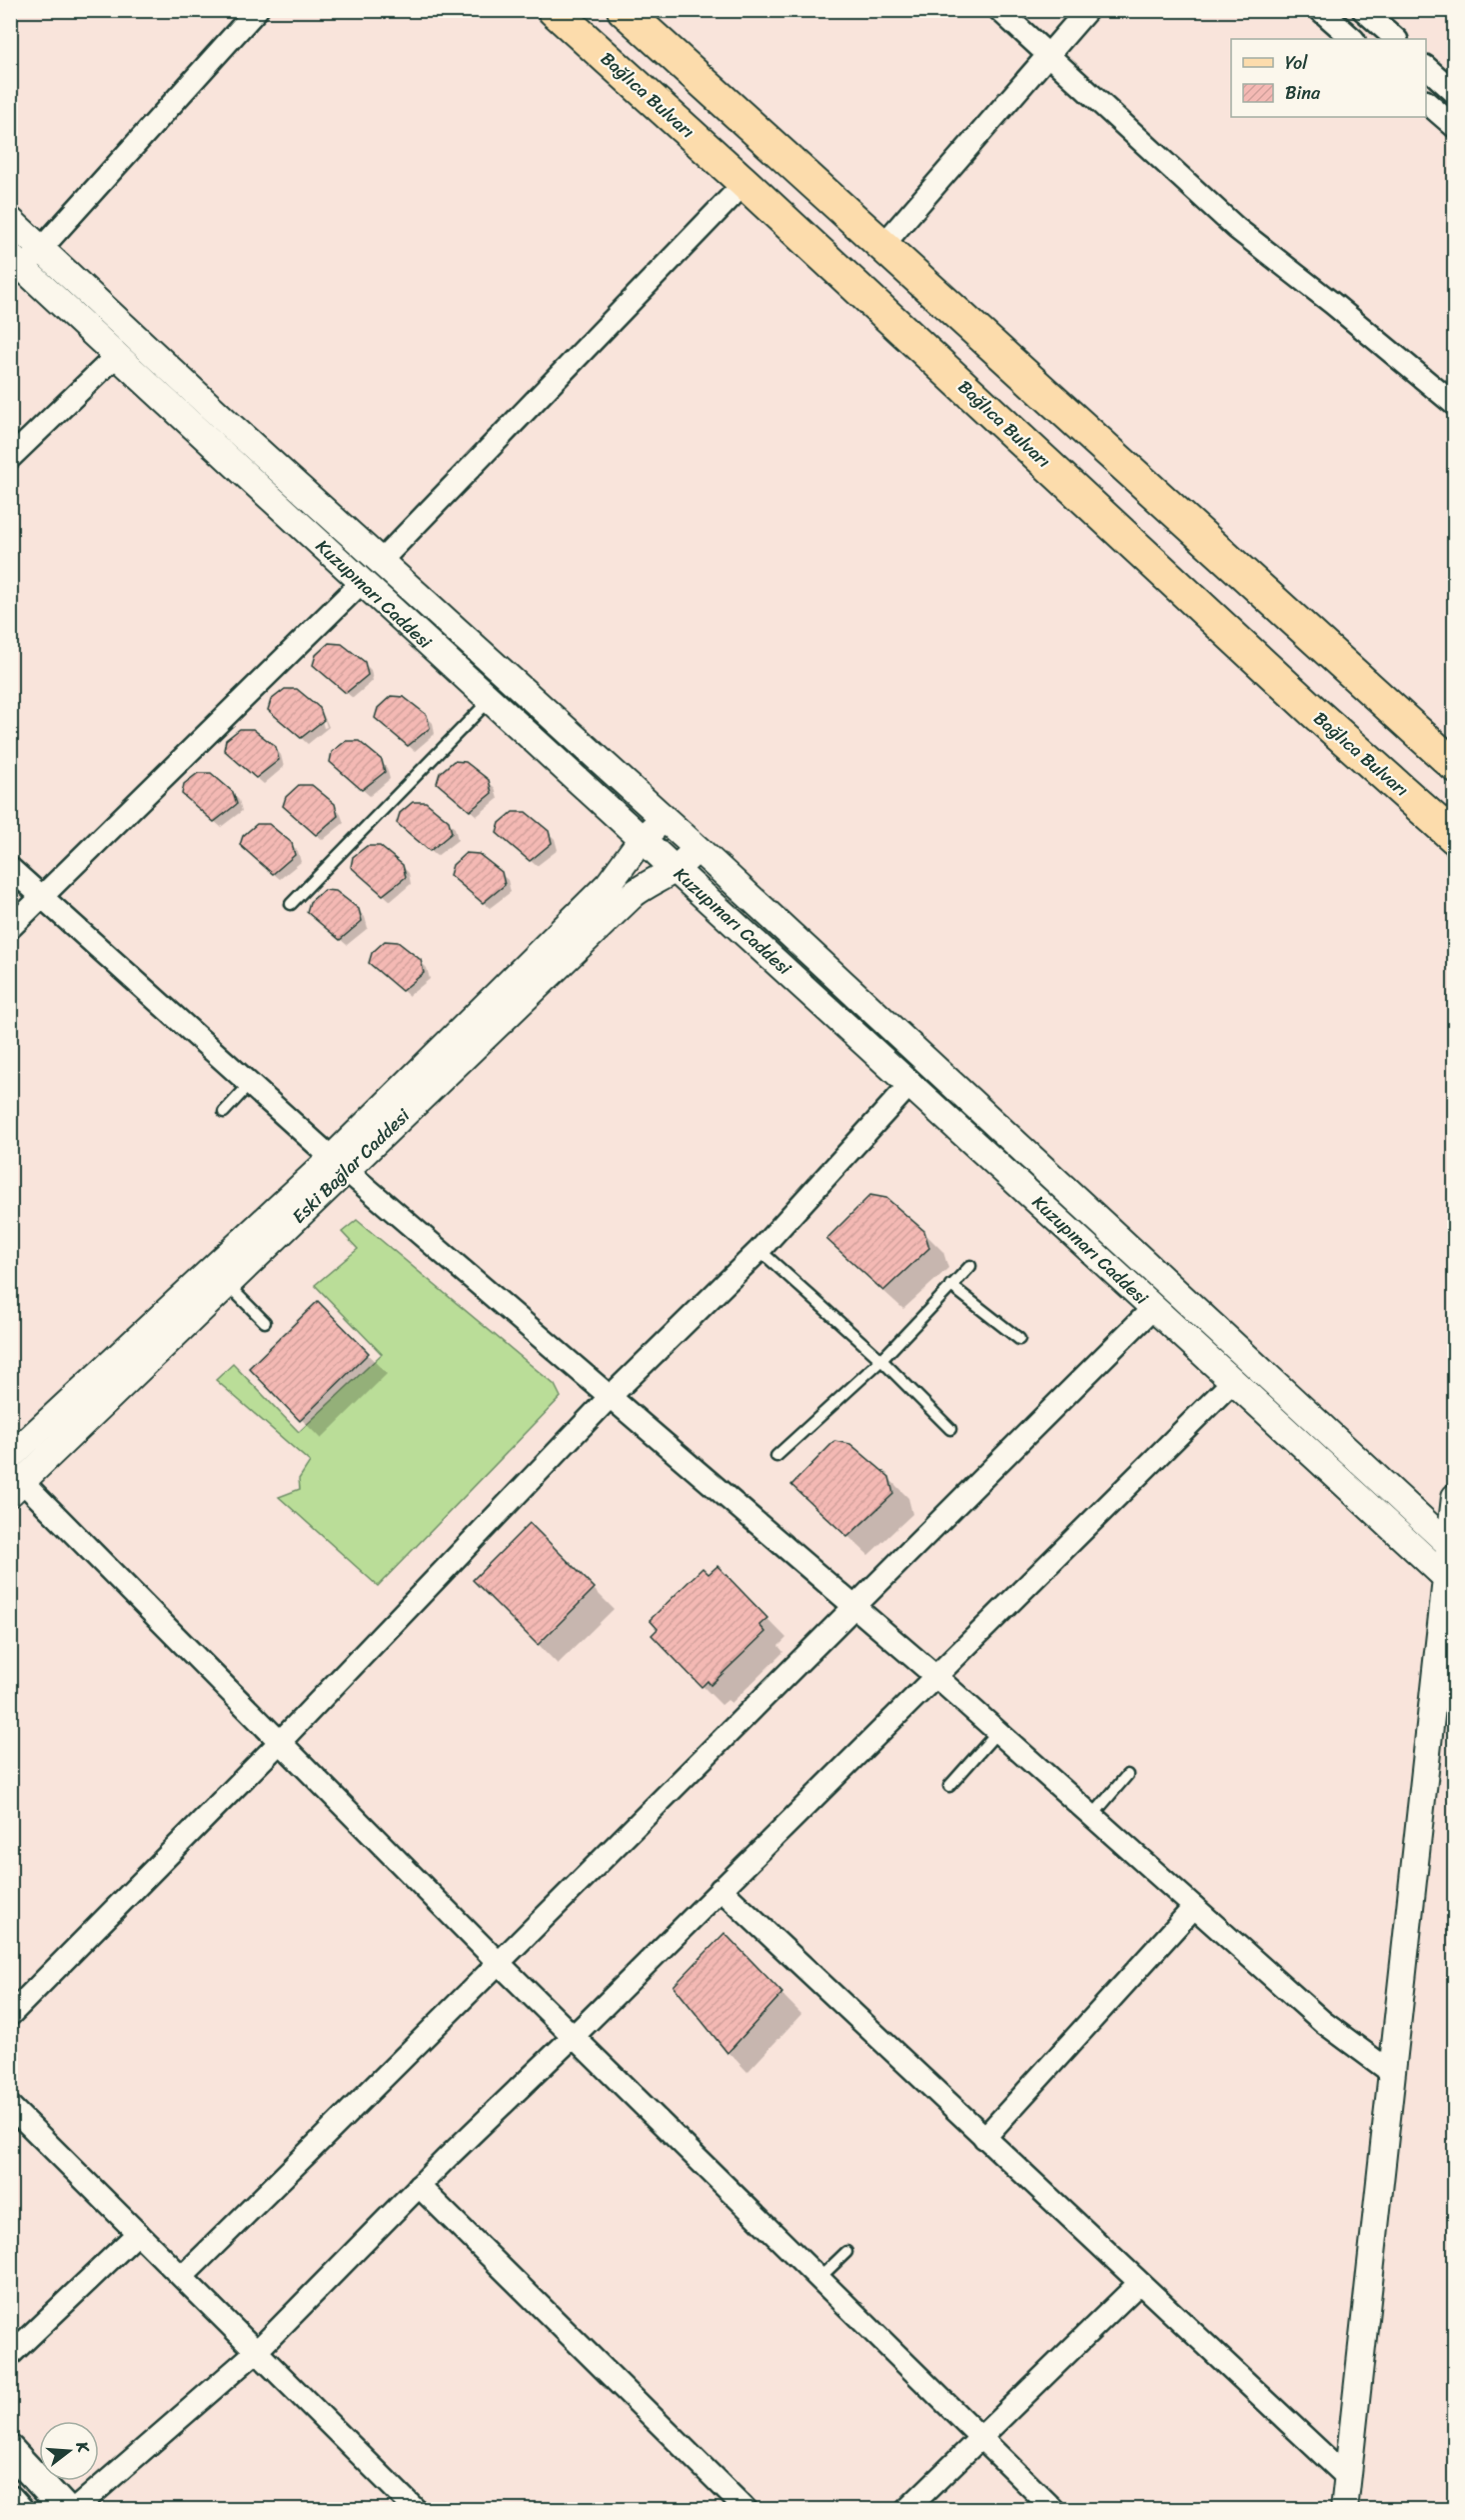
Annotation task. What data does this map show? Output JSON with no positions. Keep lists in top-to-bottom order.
{
  "streets": {
    "main road": ["Bağlıca Bulvarı"],
    "street": ["Kuzupınarı Caddesi", "Eski Bağlar Caddesi"]
  },
  "crossings": [
    ["Kuzupınarı Caddesi", "Eski Bağlar Caddesi"]
  ],
  "legend": ["Yol", "Bina"],
  "north": "right"
}
